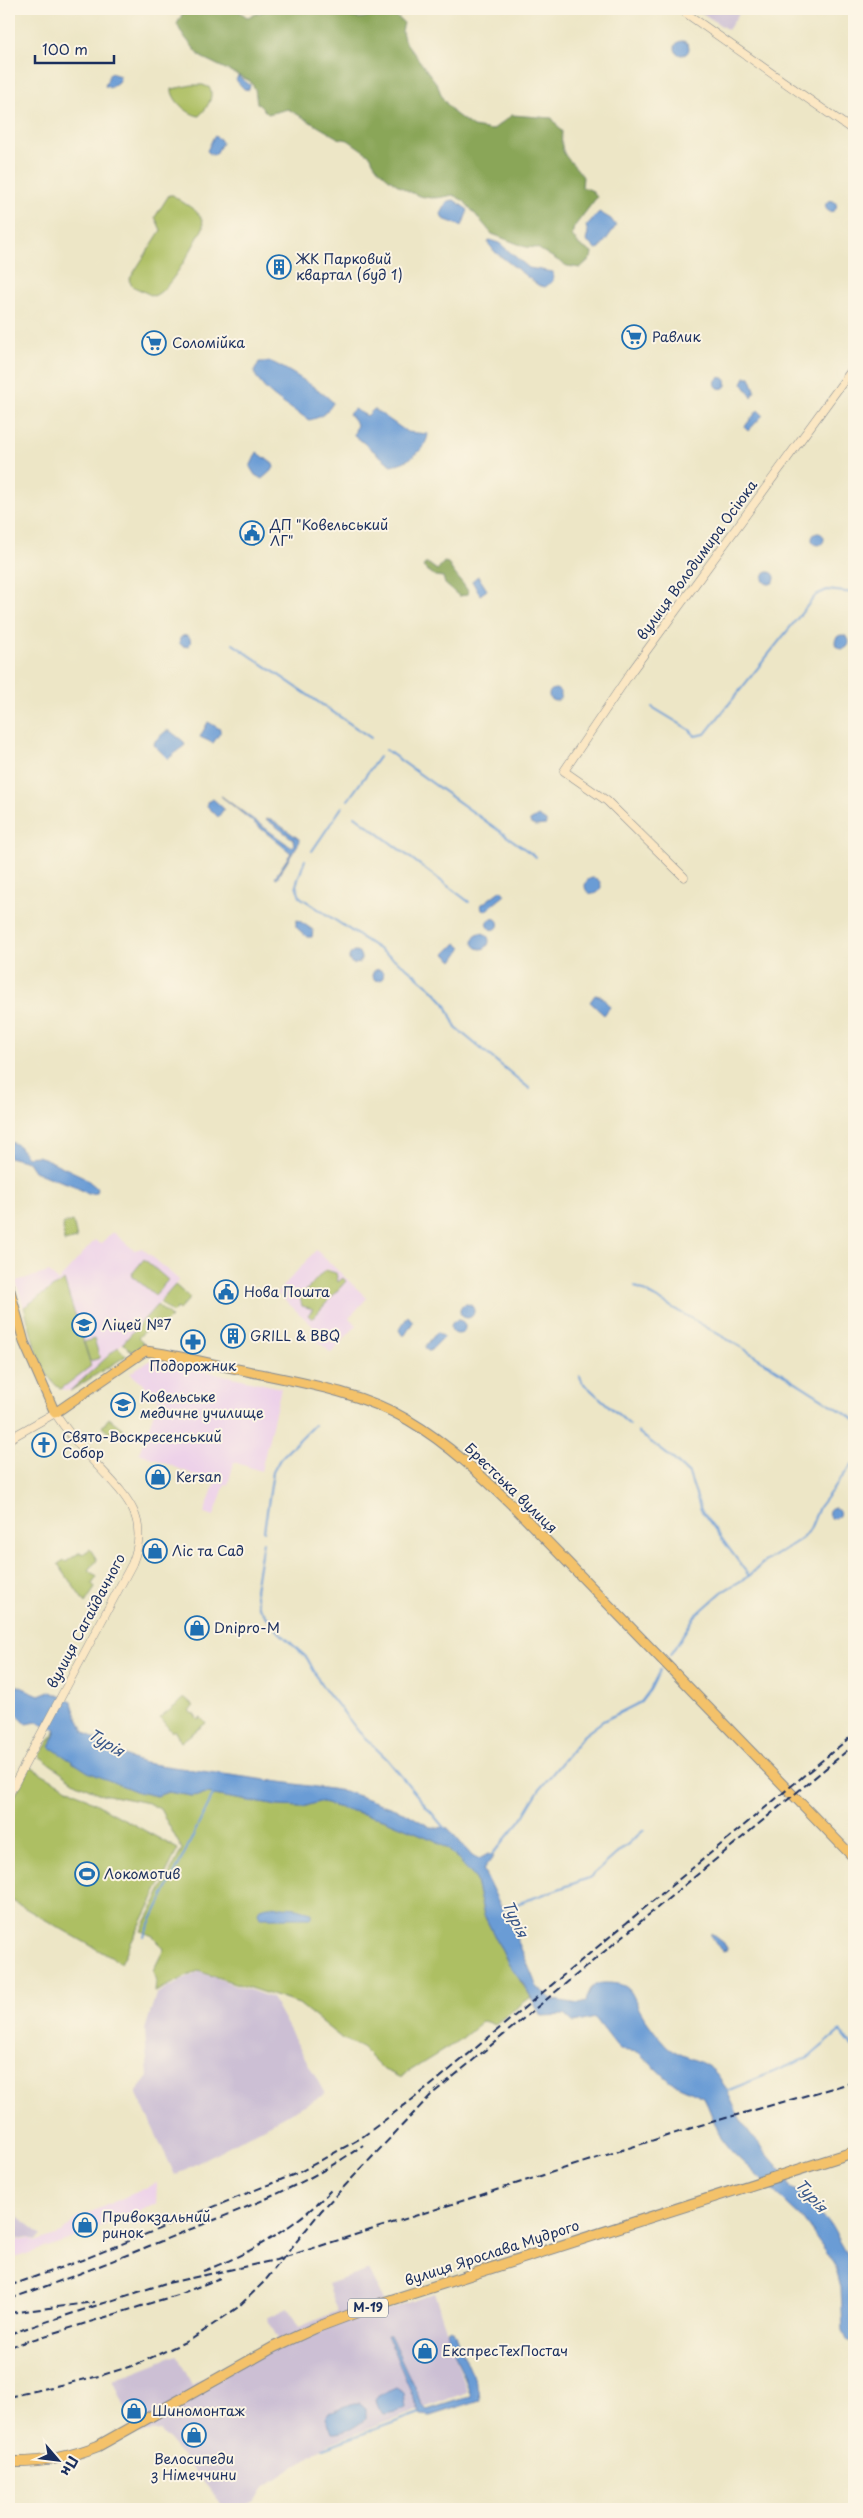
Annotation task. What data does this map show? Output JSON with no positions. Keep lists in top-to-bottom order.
{
  "streets": {
    "highway": ["вулиця Ярослава Мудрого", "М-19"],
    "main road": ["Брестська вулиця"],
    "street": ["вулиця Володимира Осіюка", "вулиця Сагайдачного"]
  },
  "crossings": [
    ["Брестська вулиця", "вулиця Сагайдачного"]
  ],
  "water": ["Турія"],
  "places": {
    "building": ["ЖК Парковий квартал (буд 1)", "GRILL & BBQ"],
    "supermarket": ["Равлик", "Соломійка"],
    "public building": ["ДП \"Ковельський ЛГ\"", "Нова Пошта"],
    "school or university": ["Ліцей №7", "Ковельське медичне училище"],
    "pharmacy": ["Подорожник"],
    "church": ["Свято-Воскресенський Собор"],
    "shop": [
      "Kersan",
      "Ліс та Сад",
      "Dnipro-M",
      "Привокзальний ринок",
      "ЕкспресТехПостач",
      "Шиномонтаж",
      "Велосипеди з Німеччини"
    ],
    "sports": ["Локомотив"]
  },
  "scale_bar": "100 m",
  "north": "bottom right"
}
